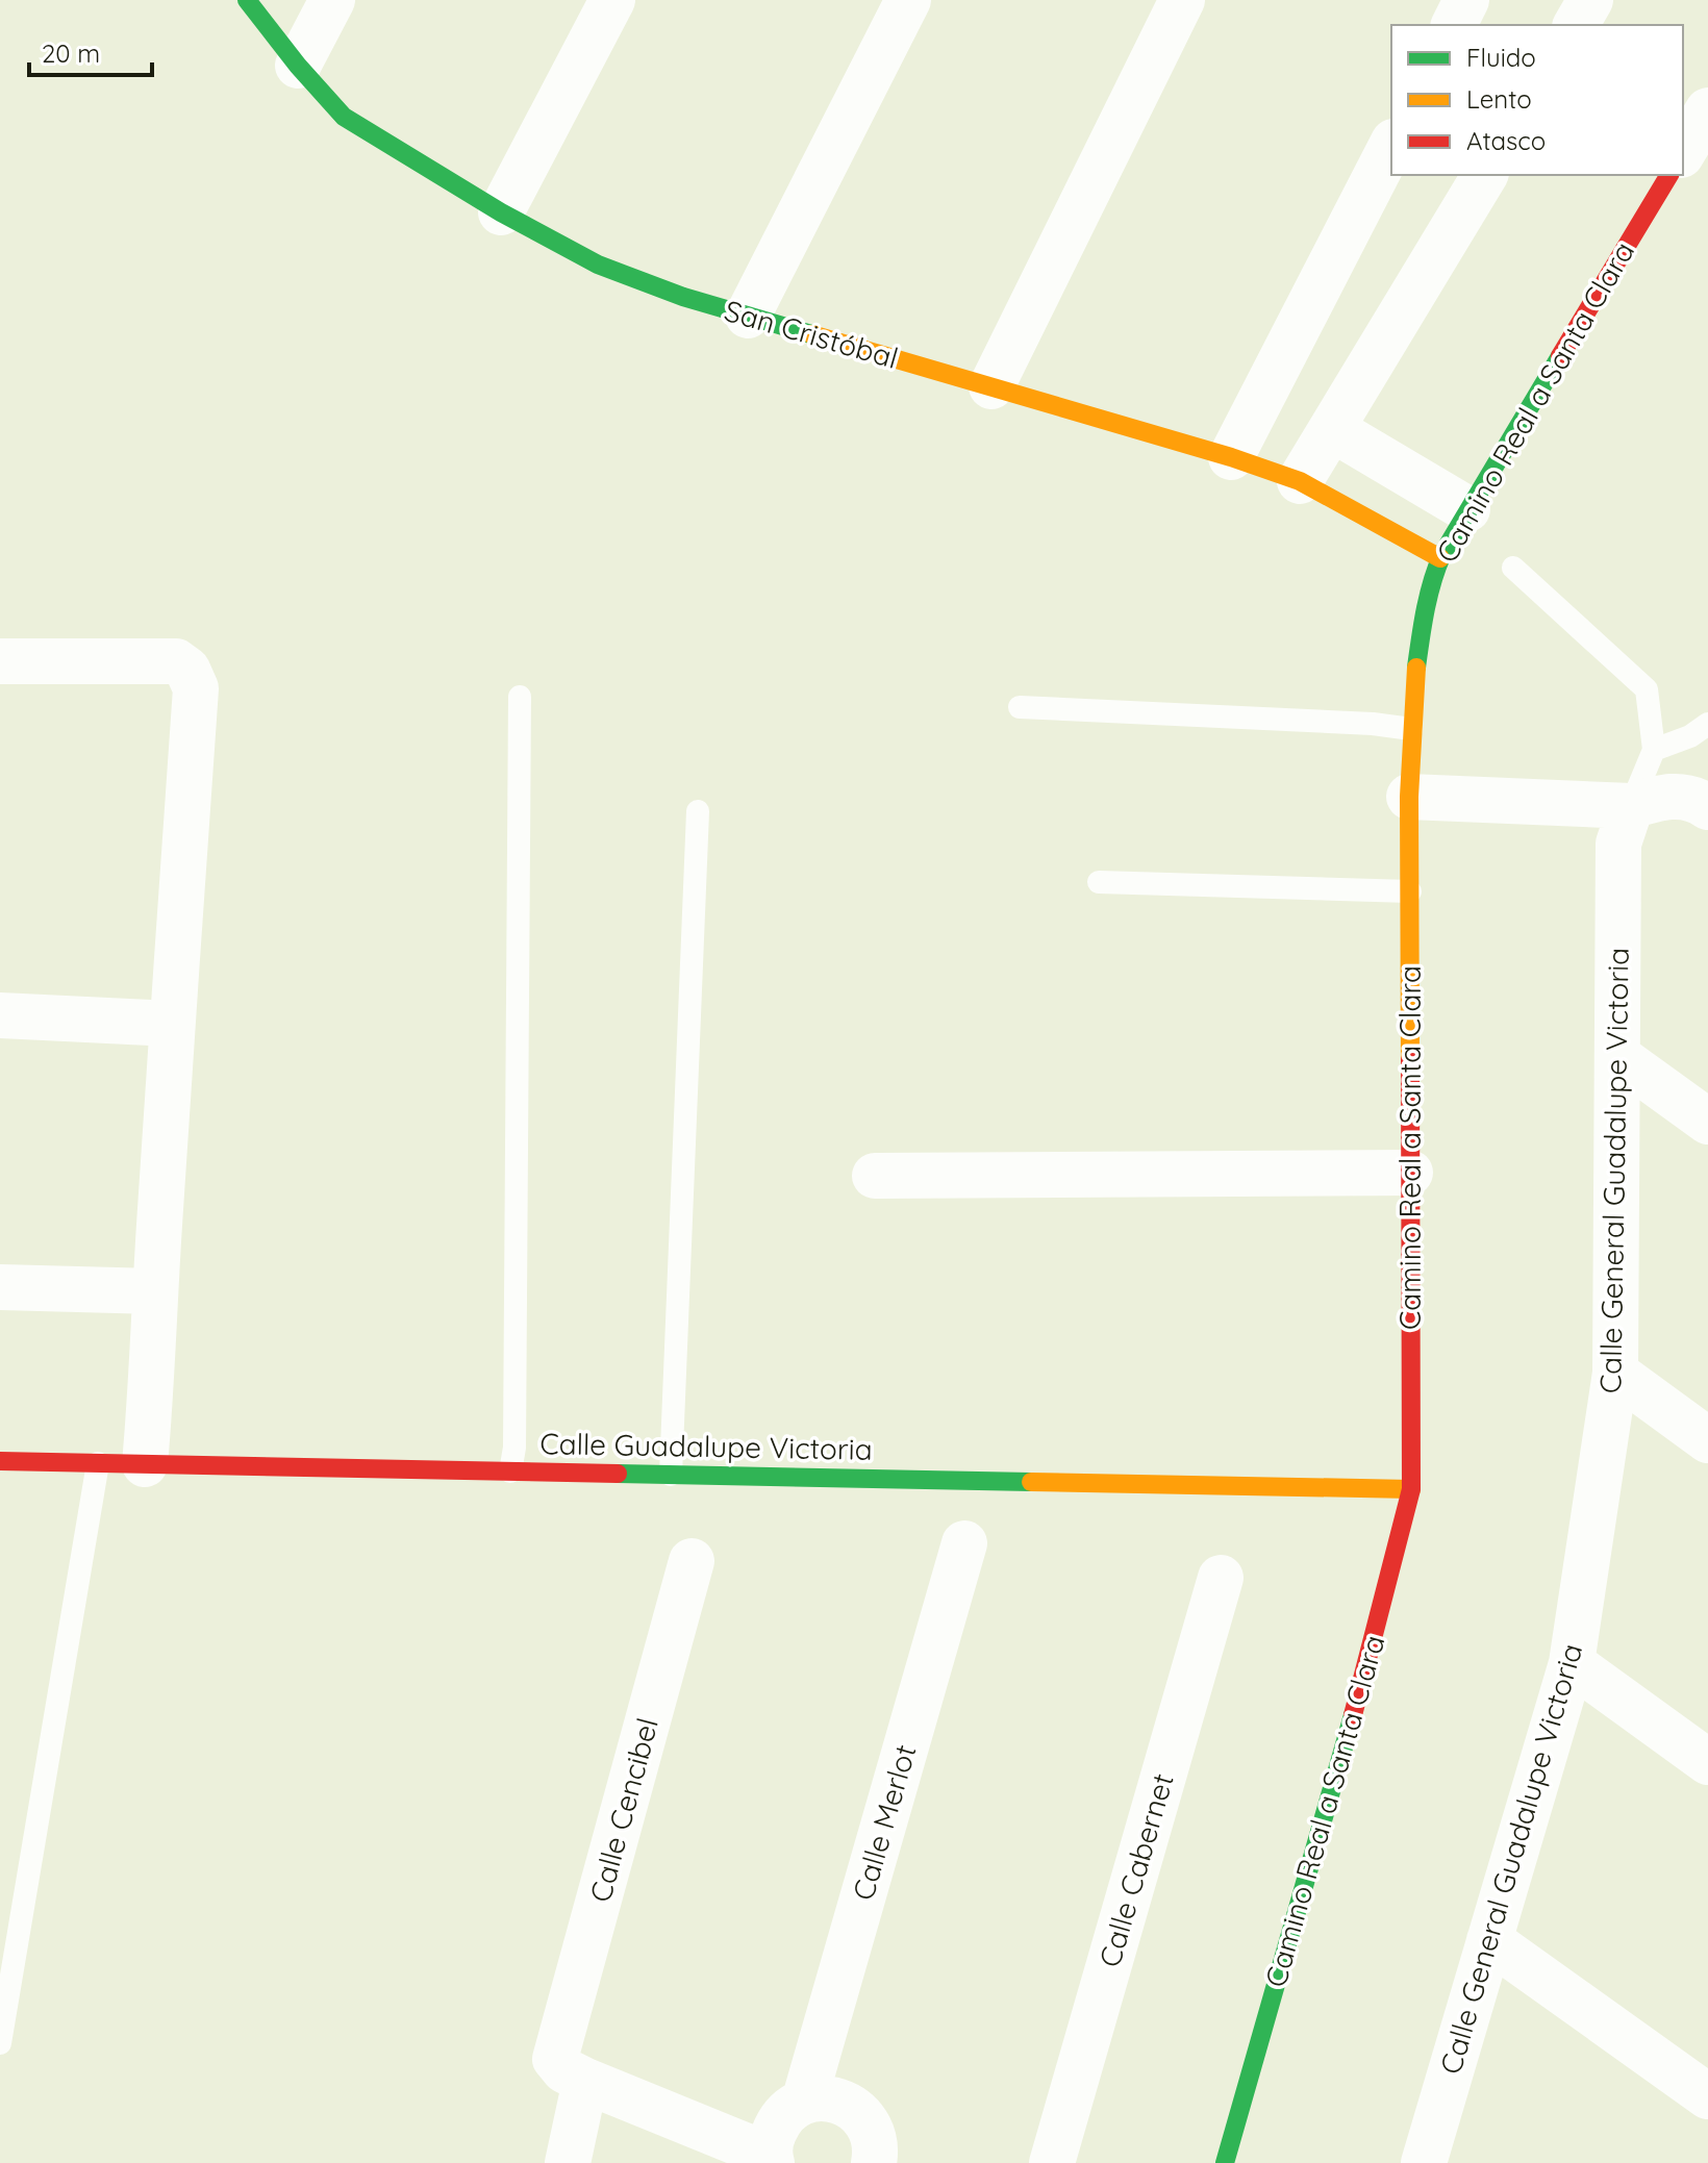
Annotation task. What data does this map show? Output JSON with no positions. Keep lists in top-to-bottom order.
{
  "streets": {
    "street": [
      "San Cristóbal",
      "Camino Real a Santa Clara",
      "Calle General Guadalupe Victoria",
      "Calle Guadalupe Victoria",
      "Calle Cencibel",
      "Calle Merlot",
      "Calle Cabernet"
    ]
  },
  "crossings": [
    ["San Cristóbal", "Camino Real a Santa Clara"],
    ["Camino Real a Santa Clara", "Calle Guadalupe Victoria"]
  ],
  "legend": ["Fluido", "Lento", "Atasco"],
  "scale_bar": "20 m"
}
